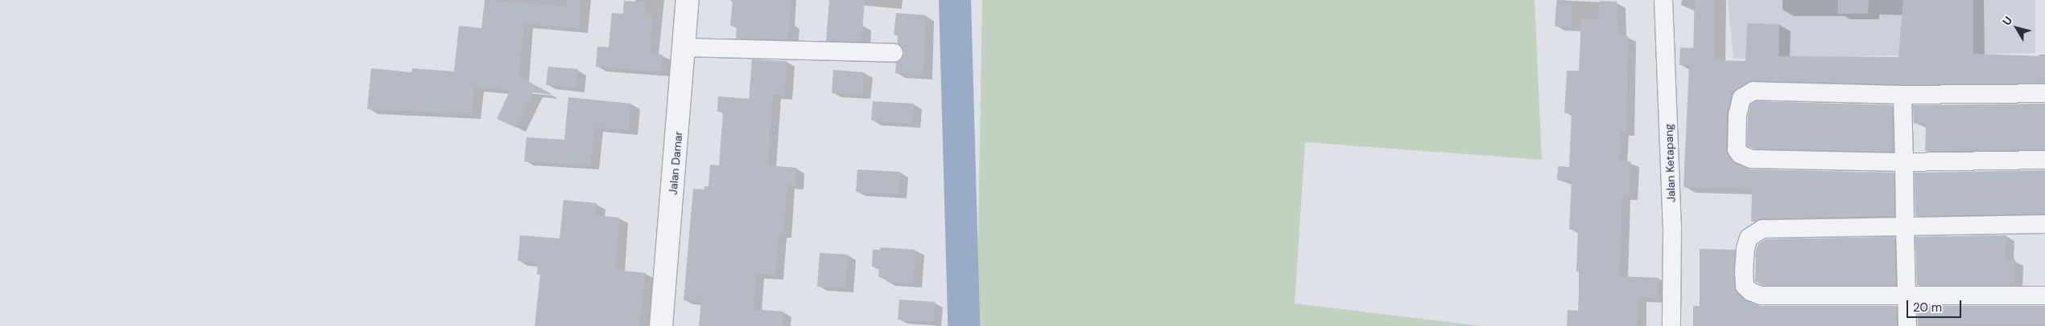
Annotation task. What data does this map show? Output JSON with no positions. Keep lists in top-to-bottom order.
{
  "streets": {
    "street": ["Jalan Damar", "Jalan Ketapang"]
  },
  "scale_bar": "20 m",
  "north": "top left"
}
